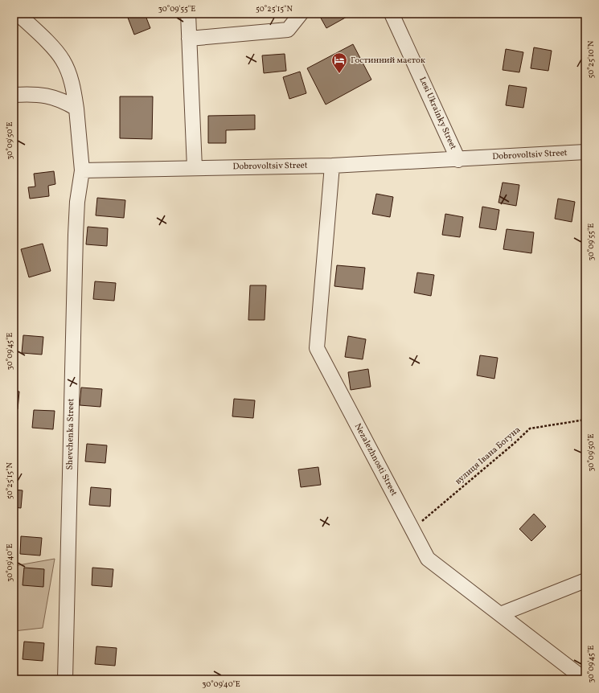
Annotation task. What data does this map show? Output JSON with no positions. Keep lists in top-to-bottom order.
{
  "streets": {
    "street": [
      "Lesi Ukrainky Street",
      "Dobrovoltsiv Street",
      "Shevchenka Street",
      "Nezalezhnosti Street"
    ],
    "path": ["вулиця Івана Богуна"]
  },
  "crossings": [
    ["Lesi Ukrainky Street", "Dobrovoltsiv Street"],
    ["Dobrovoltsiv Street", "Shevchenka Street"],
    ["Dobrovoltsiv Street", "Nezalezhnosti Street"],
    ["вулиця Івана Богуна", "Nezalezhnosti Street"]
  ],
  "places": {
    "hotel": ["Гостинний маєток"]
  },
  "coordinates": [
    "30°09'55\"E",
    "50°25'15\"N",
    "50°25'10\"N",
    "30°09'50\"E",
    "30°09'45\"E",
    "30°09'40\"E"
  ]
}
